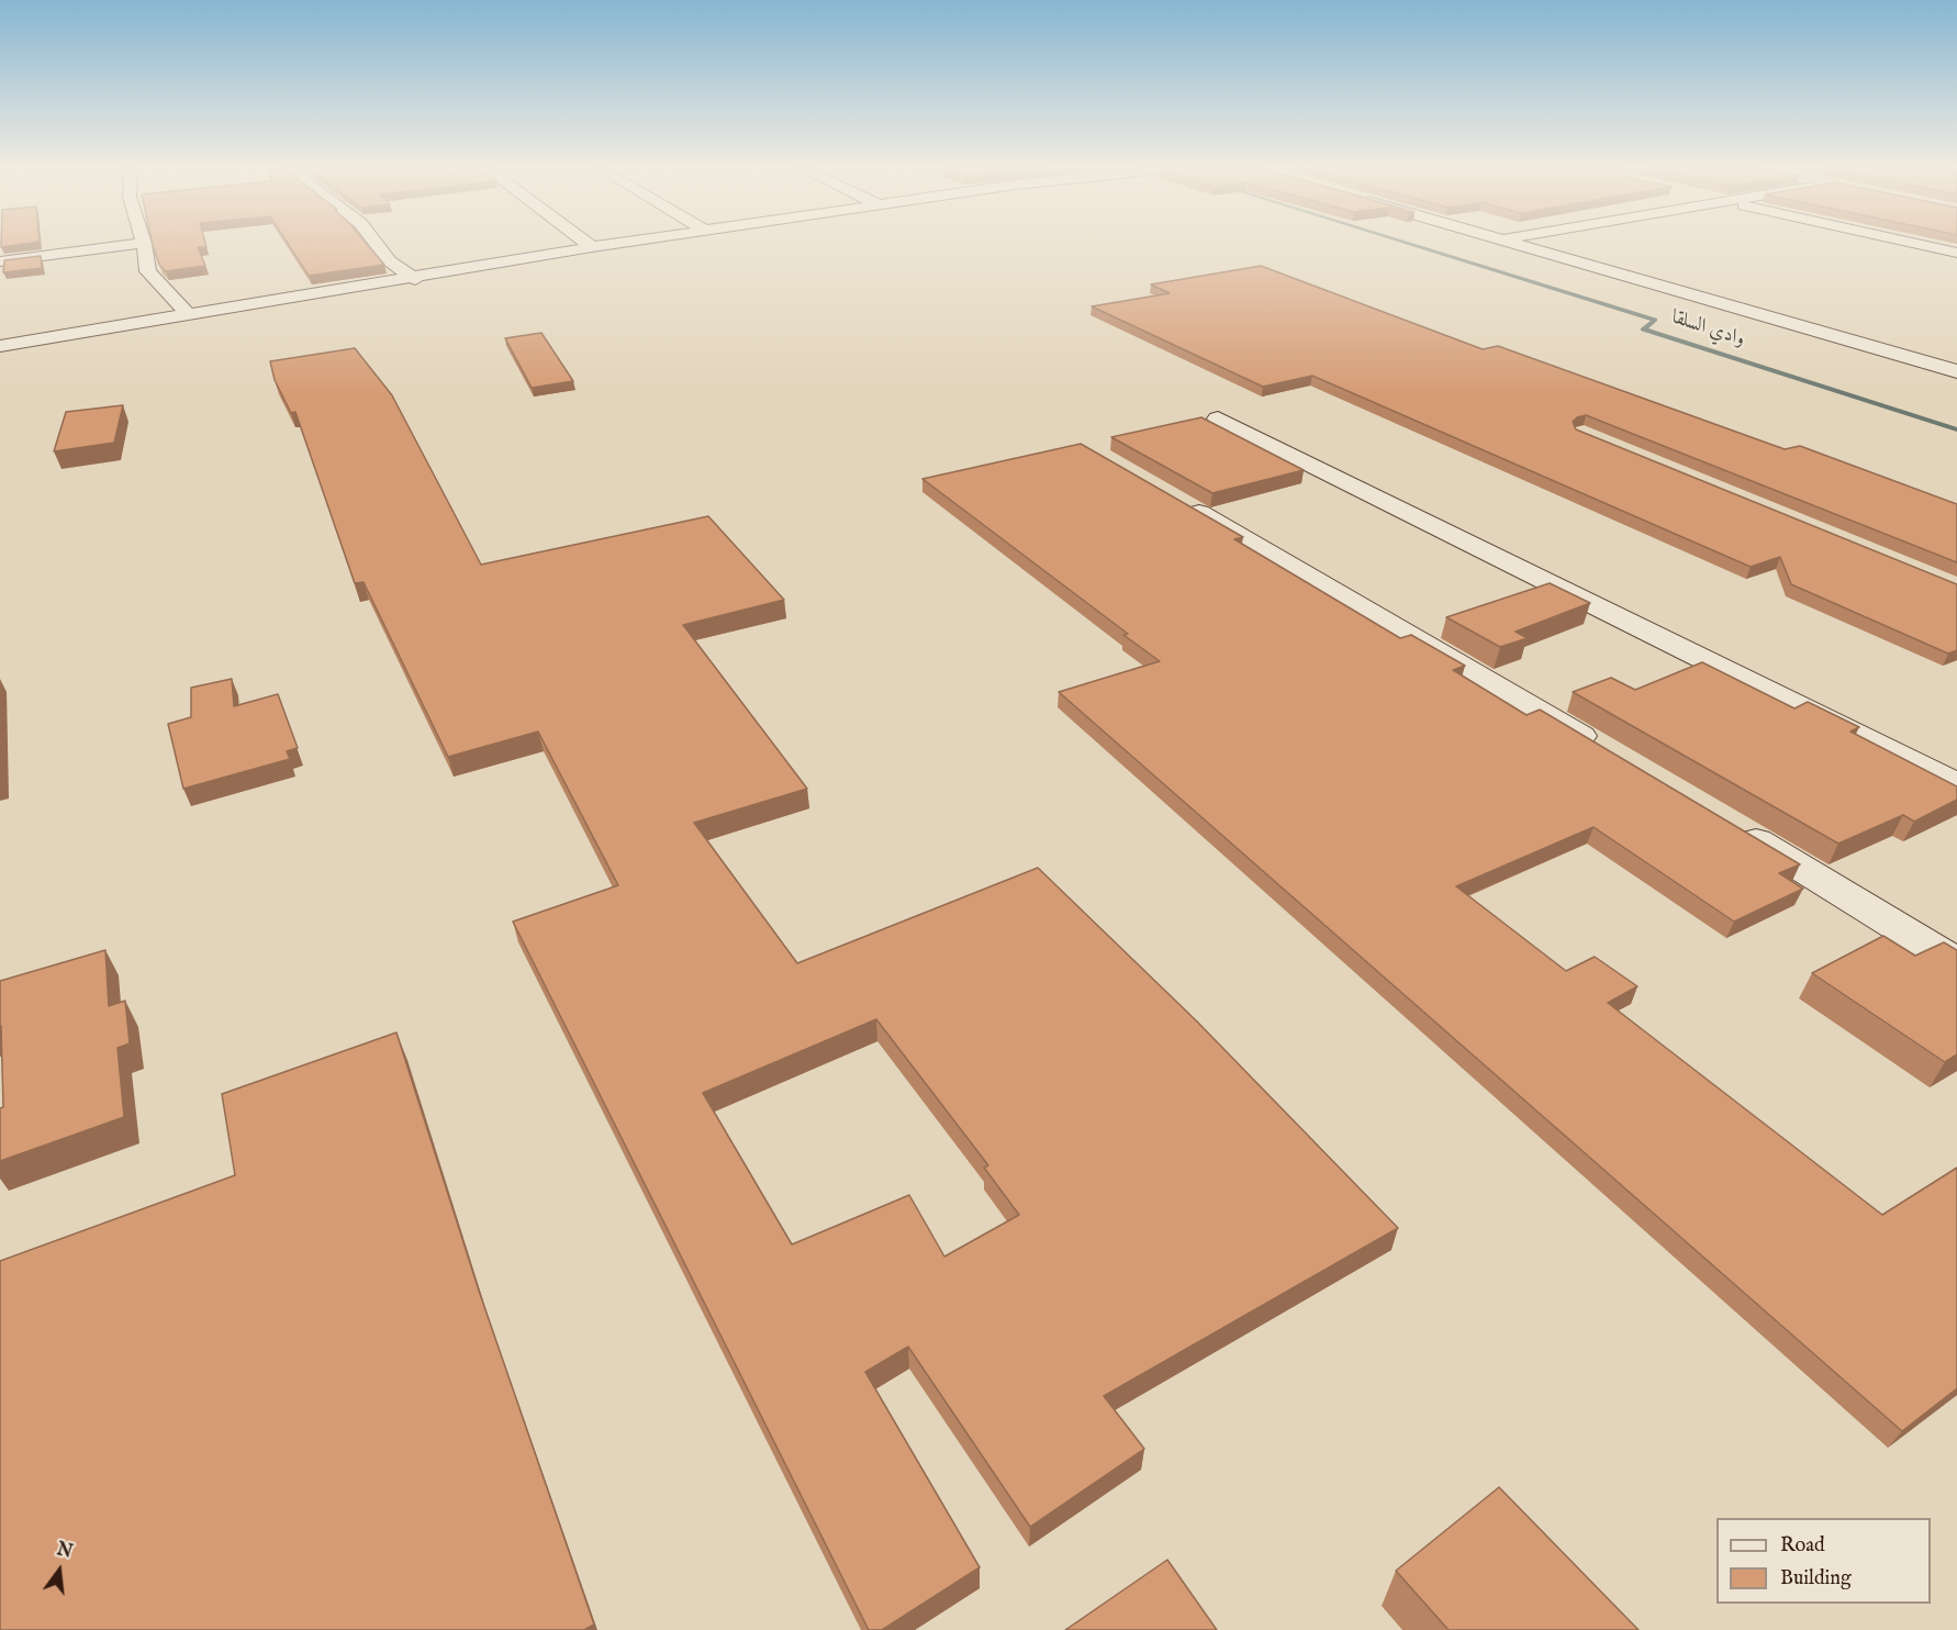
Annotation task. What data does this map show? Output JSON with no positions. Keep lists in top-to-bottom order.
{
  "water": ["وادي السلقا"],
  "legend": ["Road", "Building"],
  "north": "top"
}
